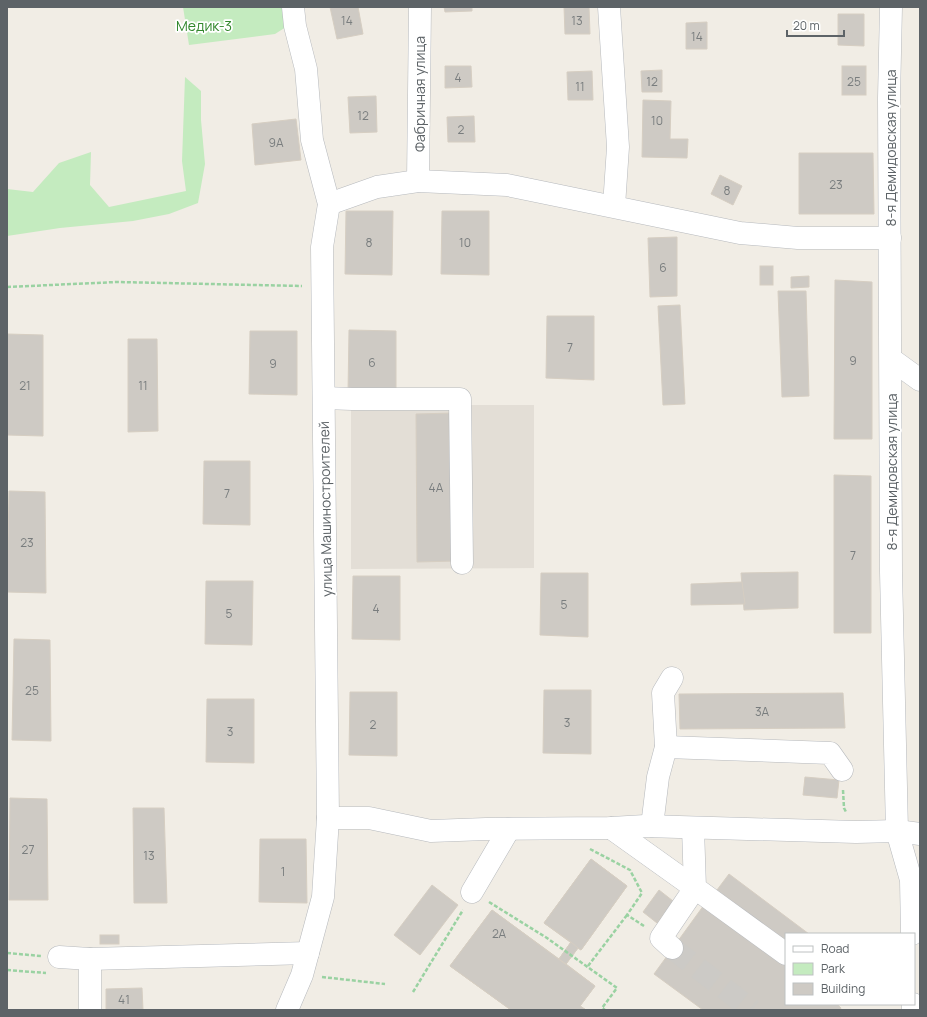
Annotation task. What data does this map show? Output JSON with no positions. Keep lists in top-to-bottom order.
{
  "streets": {
    "street": ["Фабричная улица", "8-я Демидовская улица", "улица Машиностроителей"]
  },
  "parks": ["Медик-3"],
  "house_numbers": [
    "14",
    "13",
    "14",
    "4",
    "12",
    "25",
    "11",
    "12",
    "10",
    "2",
    "9А",
    "23",
    "8",
    "8",
    "10",
    "6",
    "7",
    "9",
    "6",
    "9",
    "21",
    "11",
    "4А",
    "7",
    "23",
    "7",
    "5",
    "4",
    "5",
    "25",
    "3А",
    "3",
    "2",
    "3",
    "27",
    "13",
    "1",
    "2А",
    "41"
  ],
  "legend": ["Road", "Park", "Building"],
  "scale_bar": "20 m"
}
